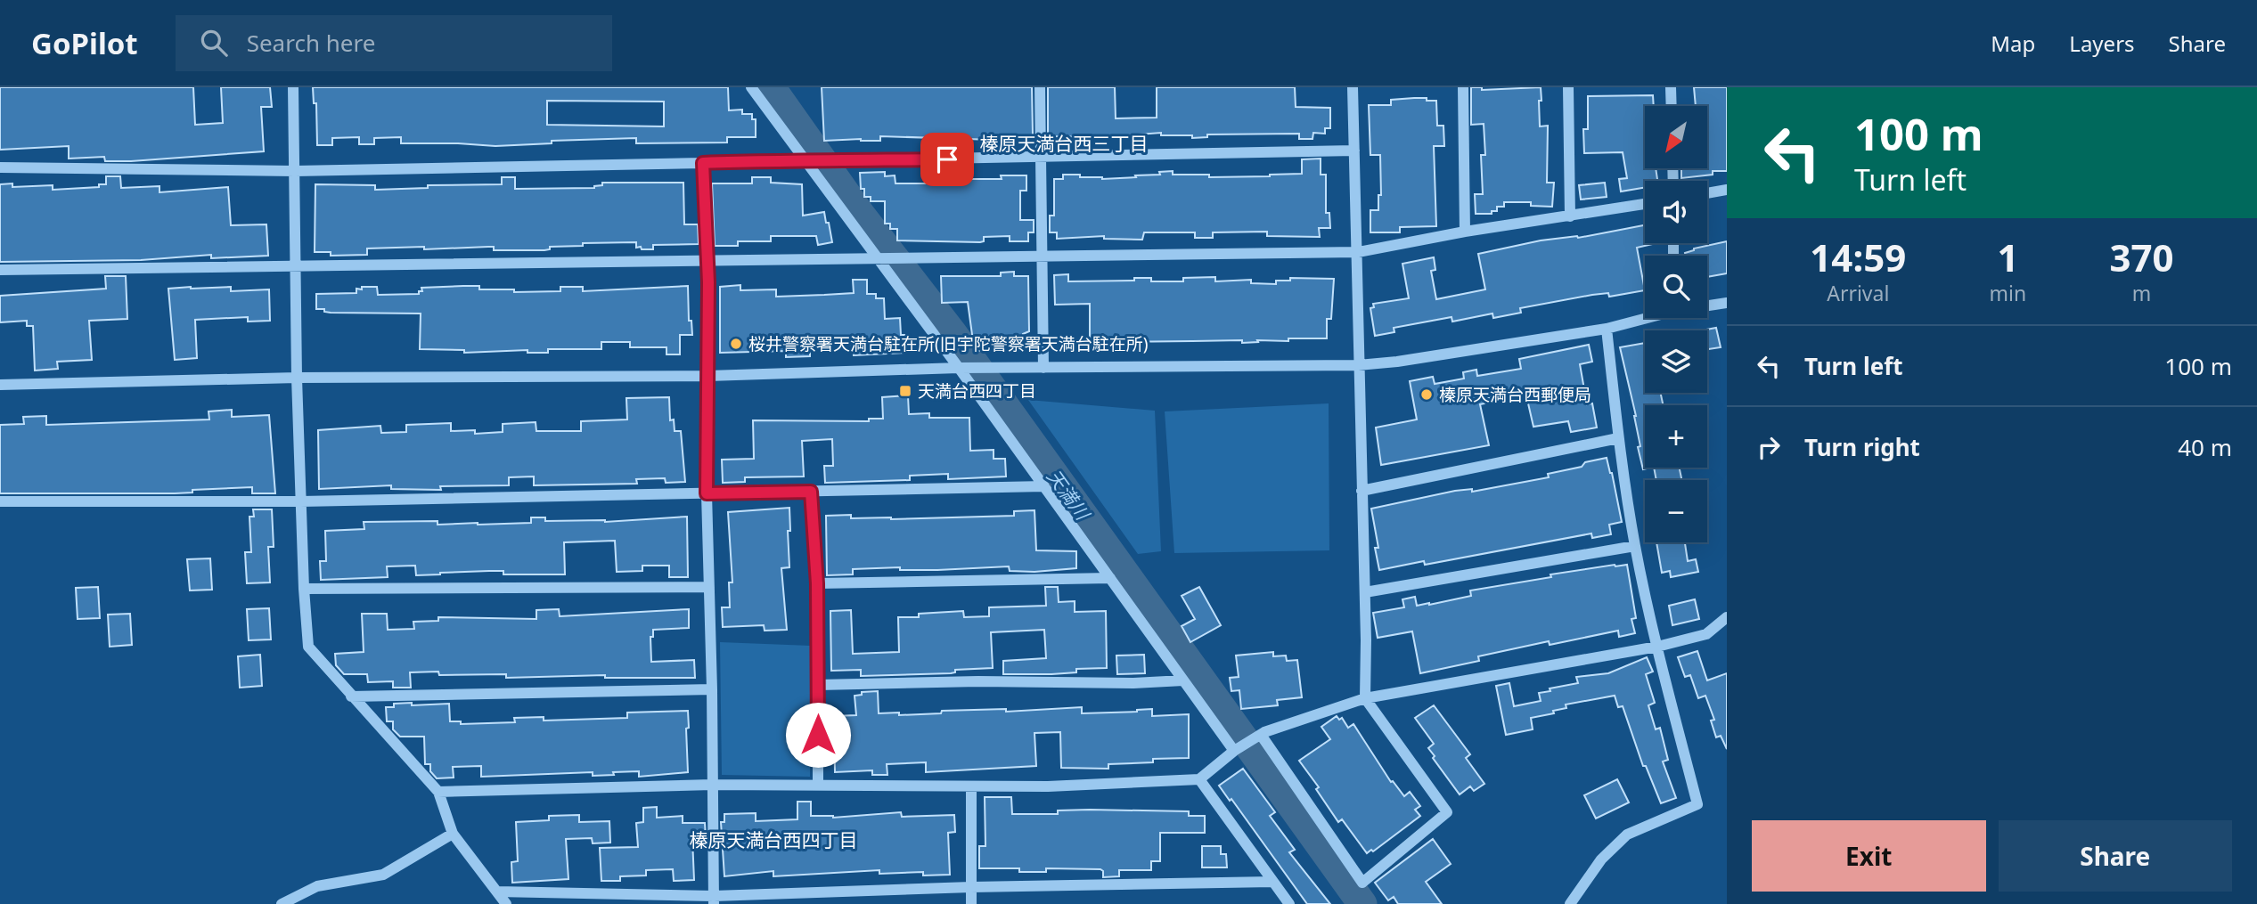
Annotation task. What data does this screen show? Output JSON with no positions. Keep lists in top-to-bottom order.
{
  "districts": ["榛原天満台西三丁目", "榛原天満台西四丁目"],
  "water": ["天満川"],
  "places": {
    "other": ["桜井警察署天満台駐在所(旧宇陀警察署天満台駐在所)", "榛原天満台西郵便局"],
    "transit": ["天満台西四丁目"]
  },
  "north": "bottom left",
  "page": {
    "header": "GoPilot",
    "search": "Search here",
    "nav": ["Map", "Layers", "Share"],
    "turn": ["100 m", "Turn left"],
    "map_buttons": ["+", "−"],
    "eta": [
      "14:59",
      "Arrival",
      "1",
      "min",
      "370",
      "m"
    ],
    "list": [
      {
        "name": "Turn left",
        "value": "100 m"
      },
      {
        "name": "Turn right",
        "value": "40 m"
      }
    ],
    "buttons": ["Exit", "Share"]
  }
}
